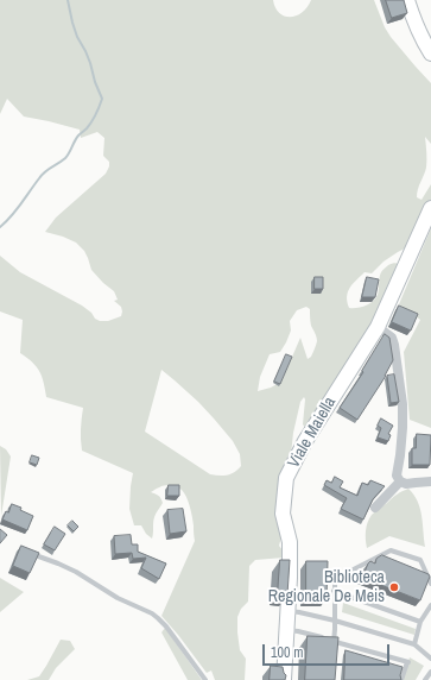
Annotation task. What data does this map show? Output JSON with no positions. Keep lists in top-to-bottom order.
{
  "streets": {
    "main road": ["Viale Maiella"]
  },
  "places": ["Biblioteca Regionale De Meis"],
  "scale_bar": "100 m"
}
